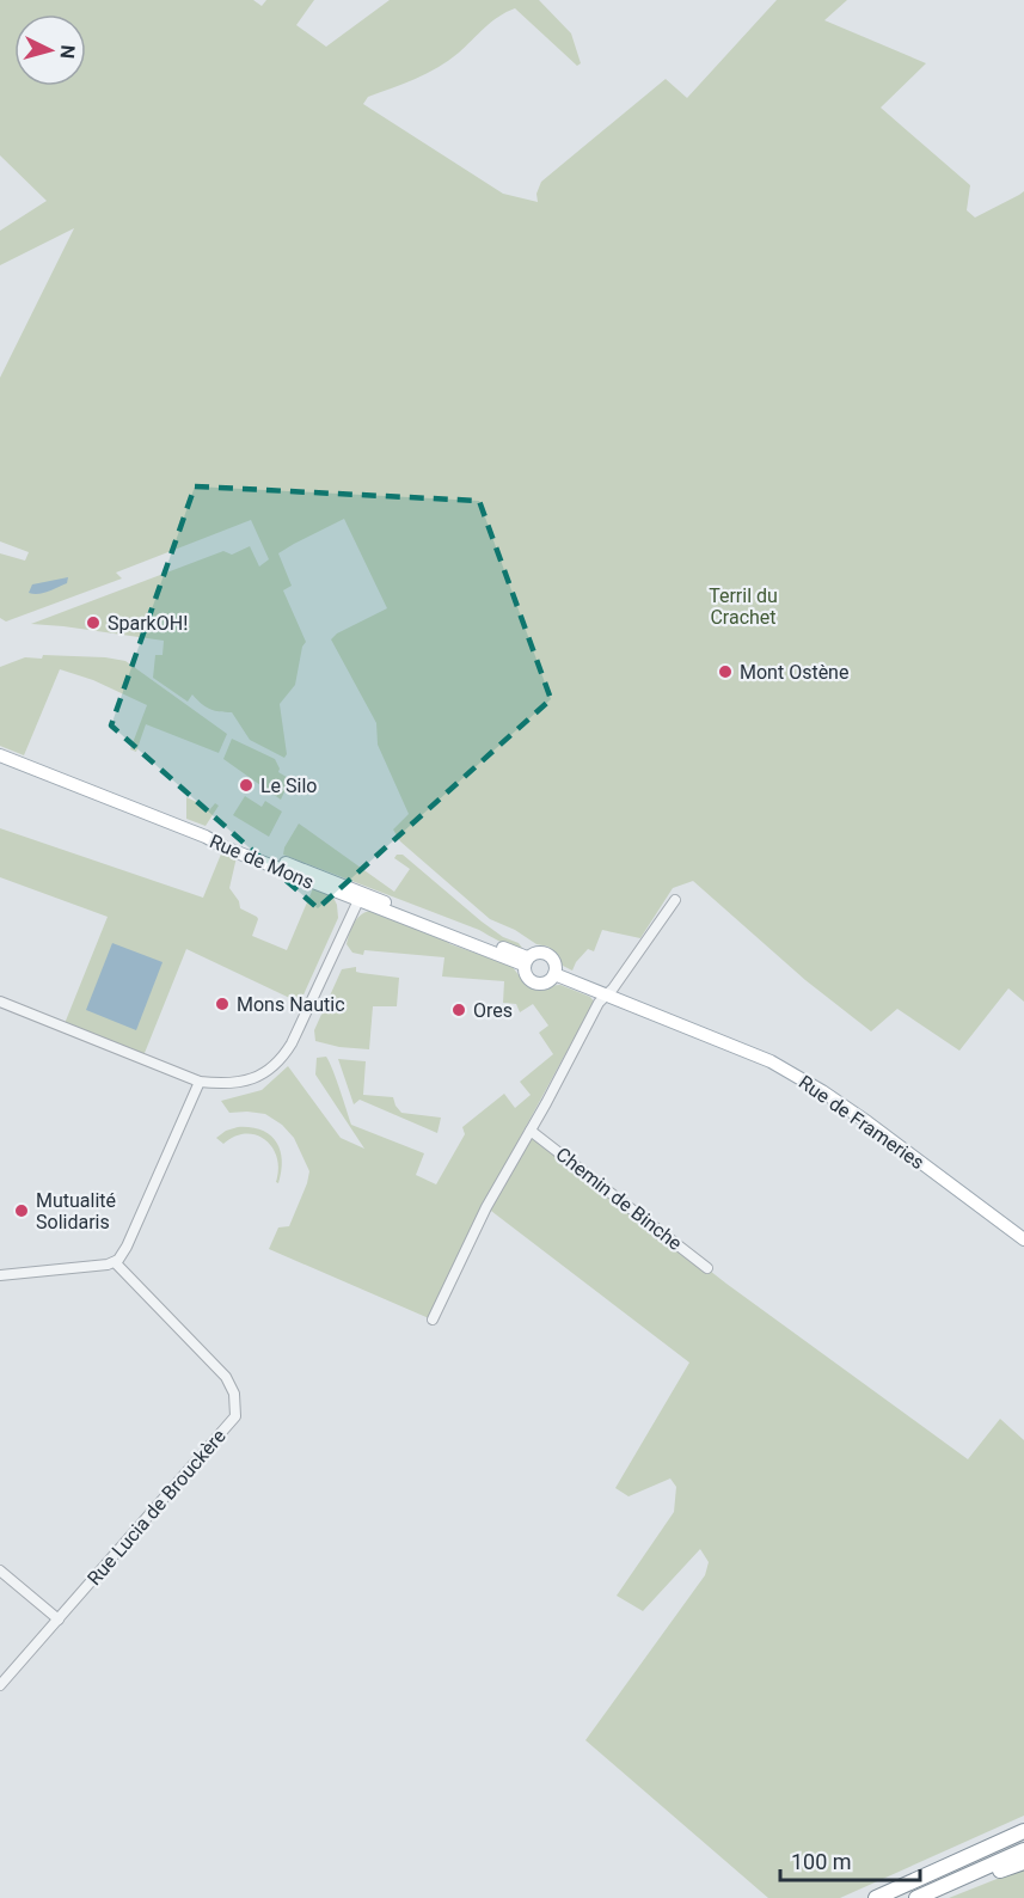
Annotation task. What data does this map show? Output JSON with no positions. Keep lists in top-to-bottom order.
{
  "streets": {
    "main road": ["Rue de Mons", "Rue de Frameries"],
    "street": ["Chemin de Binche", "Rue Lucia de Brouckère"]
  },
  "parks": ["Terril du Crachet"],
  "places": [
    "SparkOH!",
    "Mont Ostène",
    "Le Silo",
    "Mons Nautic",
    "Ores",
    "Mutualité Solidaris"
  ],
  "scale_bar": "100 m",
  "north": "right"
}
